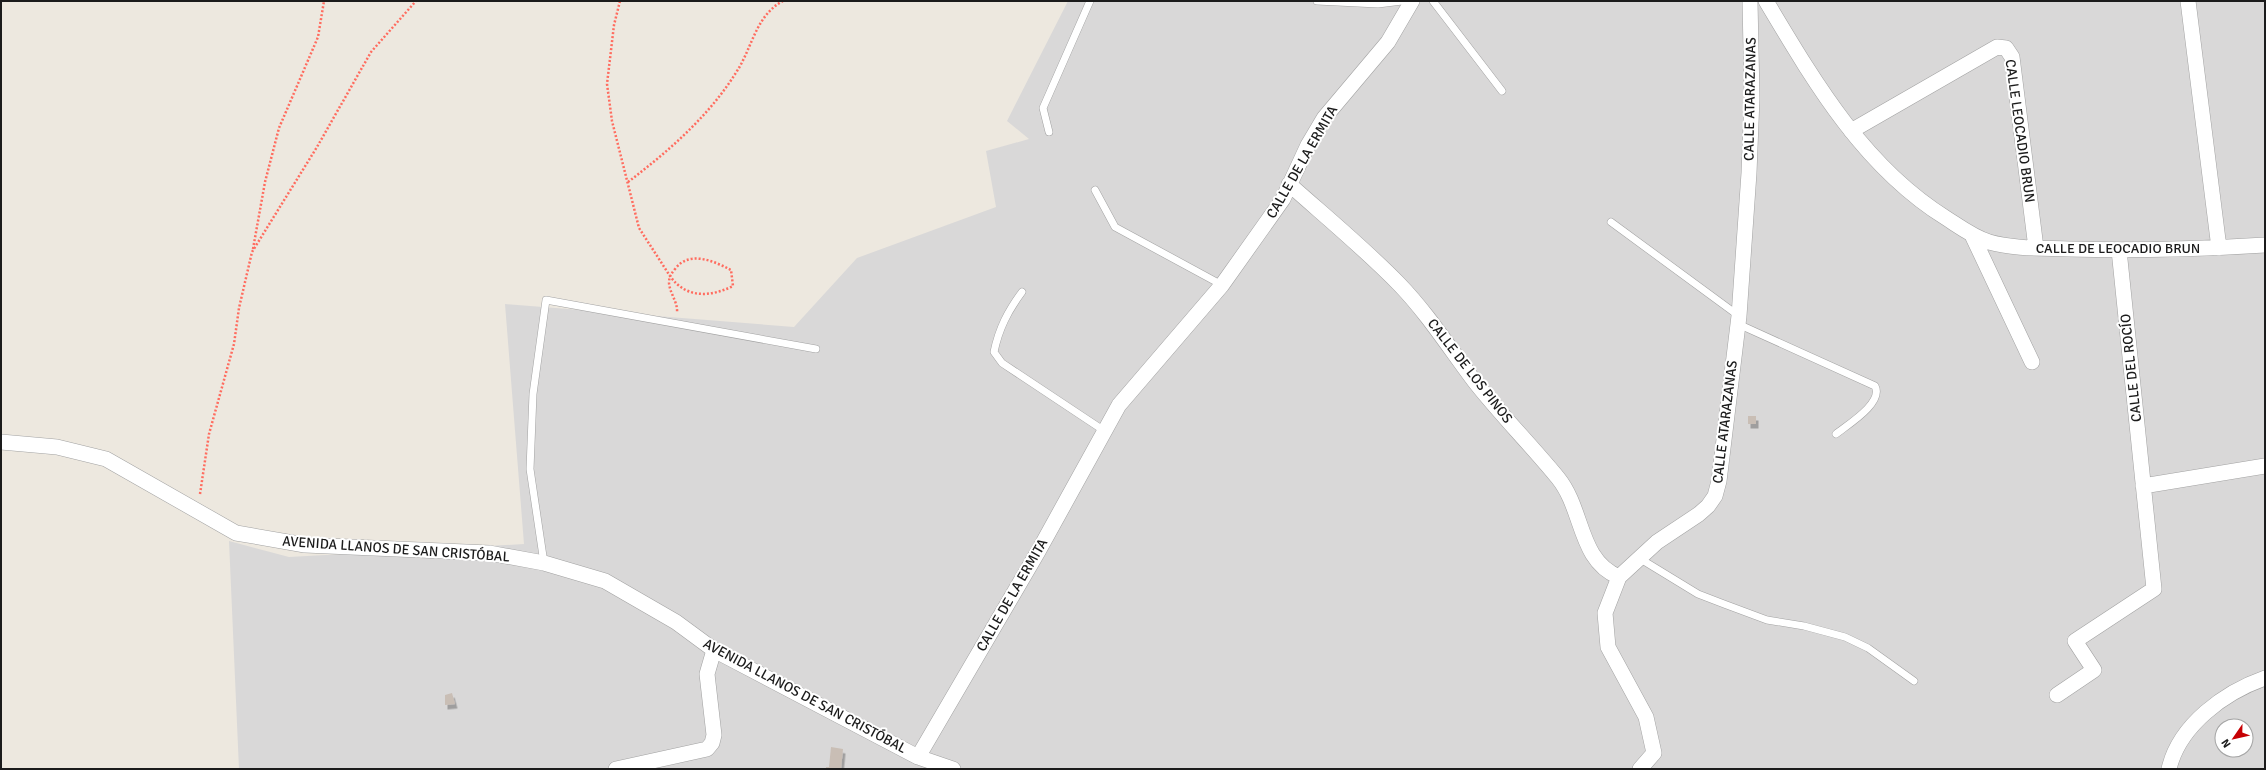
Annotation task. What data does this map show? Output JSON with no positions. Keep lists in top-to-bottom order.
{
  "streets": {
    "street": [
      "CALLE ATARAZANAS",
      "CALLE LEOCADIO BRUN",
      "CALLE DE LA ERMITA",
      "CALLE DE LEOCADIO BRUN",
      "CALLE DEL ROCÍO",
      "CALLE DE LOS PINOS",
      "AVENIDA LLANOS DE SAN CRISTÓBAL"
    ]
  },
  "crossings": [
    ["CALLE ATARAZANAS", "CALLE DE LOS PINOS"],
    ["CALLE LEOCADIO BRUN", "CALLE DE LEOCADIO BRUN"],
    ["CALLE DE LA ERMITA", "CALLE DE LOS PINOS"],
    ["CALLE DE LA ERMITA", "AVENIDA LLANOS DE SAN CRISTÓBAL"],
    ["CALLE DE LEOCADIO BRUN", "CALLE DEL ROCÍO"]
  ],
  "north": "bottom left"
}
